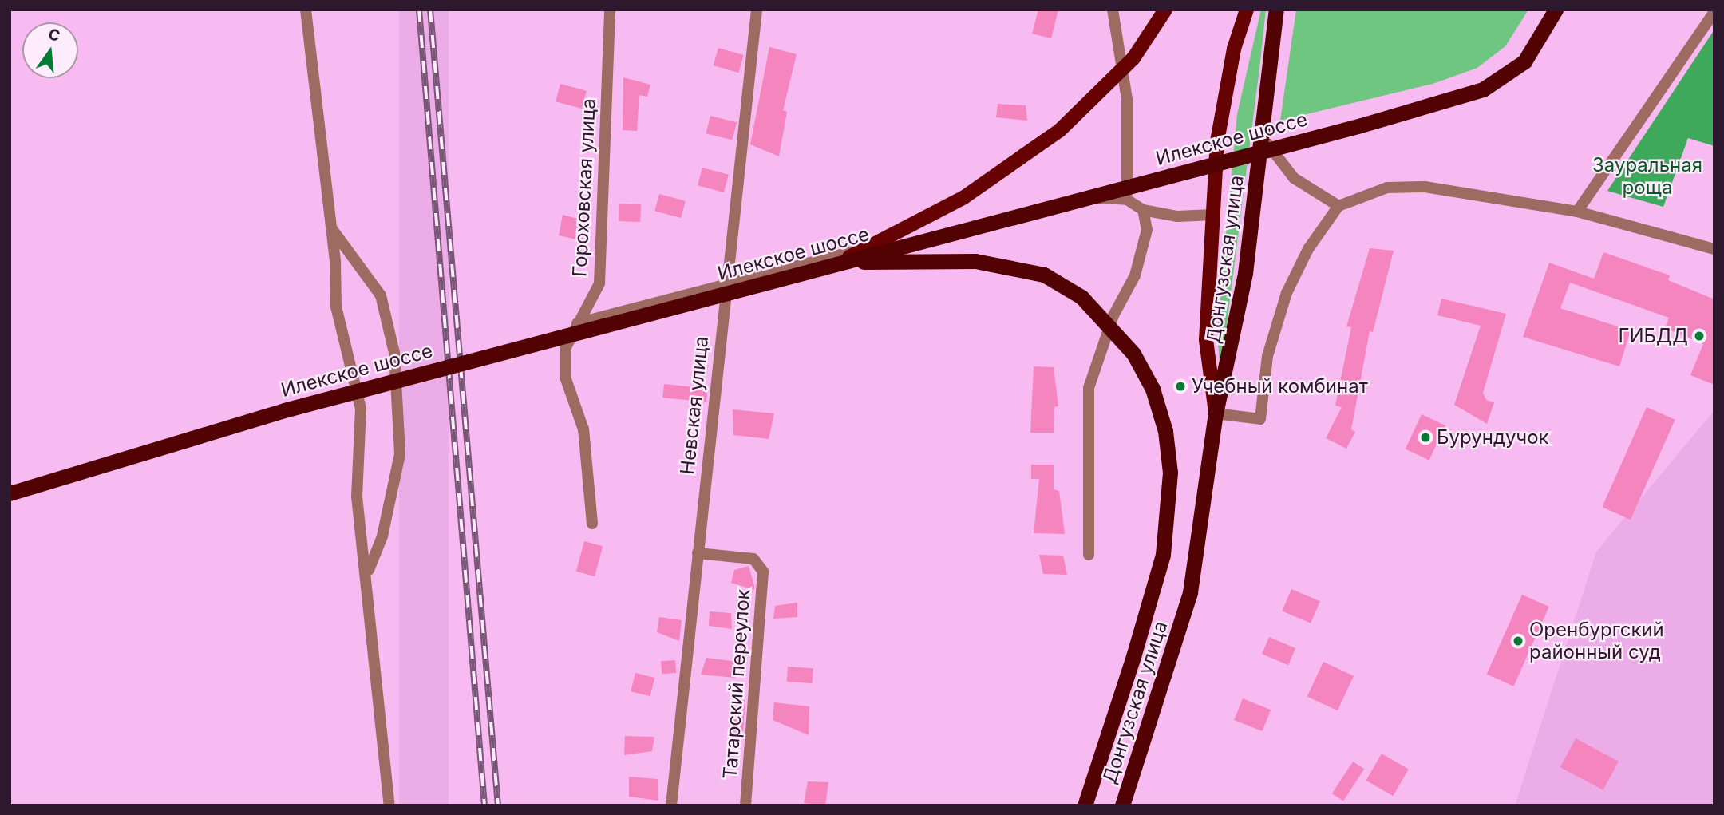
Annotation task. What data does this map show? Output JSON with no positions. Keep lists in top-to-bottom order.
{
  "streets": {
    "highway": ["Илекское шоссе", "Донгузская улица"],
    "street": ["Гороховская улица", "Невская улица", "Татарский переулок"]
  },
  "crossings": [
    ["Невская улица", "Татарский переулок"]
  ],
  "parks": ["Зауральная роща"],
  "places": [
    "ГИБДД",
    "Учебный комбинат",
    "Бурундучок",
    "Оренбургский районный суд"
  ],
  "north": "top"
}
